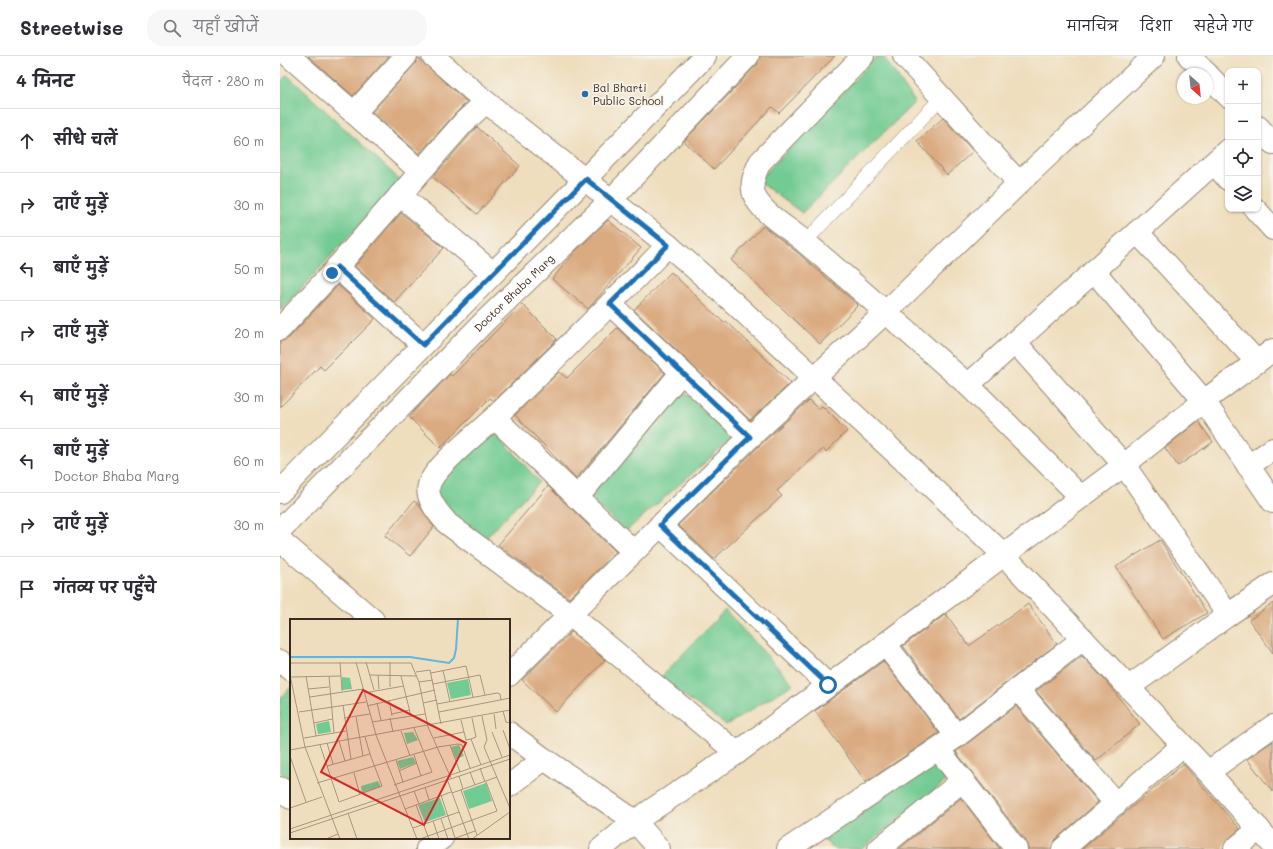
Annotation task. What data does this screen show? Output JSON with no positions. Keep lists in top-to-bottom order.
{
  "streets": {
    "street": ["Doctor Bhaba Marg"]
  },
  "places": ["Bal Bharti Public School"],
  "north": "bottom right",
  "page": {
    "header": "Streetwise",
    "search": "यहाँ खोजें",
    "nav": ["मानचित्र", "दिशा", "सहेजे गए"],
    "heading": ["4 मिनट", "पैदल · 280 m"],
    "map_buttons": ["+", "−"],
    "list": [
      ["सीधे चलें", "60 m"],
      ["दाएँ मुड़ें", "30 m"],
      ["बाएँ मुड़ें", "50 m"],
      ["दाएँ मुड़ें", "20 m"],
      ["बाएँ मुड़ें", "30 m"],
      ["बाएँ मुड़ें", "Doctor Bhaba Marg", "60 m"],
      ["दाएँ मुड़ें", "30 m"],
      "गंतव्य पर पहुँचे"
    ]
  }
}
